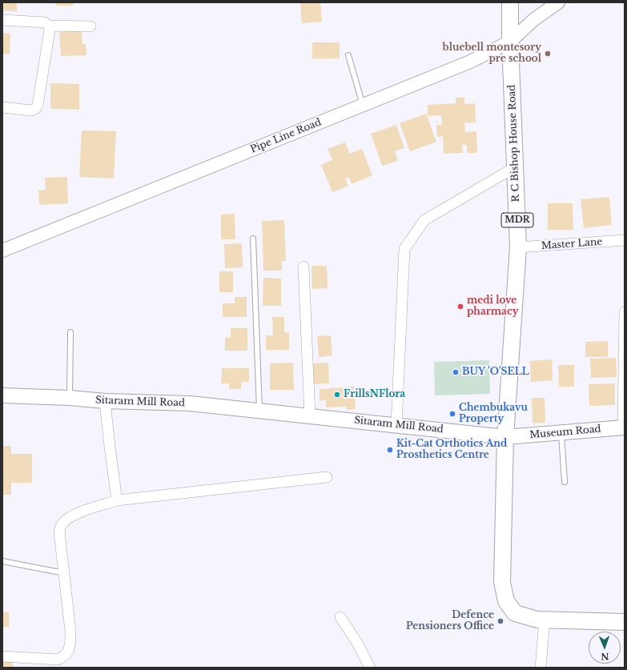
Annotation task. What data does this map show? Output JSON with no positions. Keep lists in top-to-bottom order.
{
  "streets": {
    "main road": [
      "R C Bishop House Road",
      "MDR",
      "Sitaram Mill Road",
      "Museum Road"
    ],
    "street": ["Pipe Line Road", "Master Lane"]
  },
  "crossings": [
    ["Pipe Line Road", "R C Bishop House Road"],
    ["R C Bishop House Road", "Master Lane"],
    ["R C Bishop House Road", "Sitaram Mill Road"],
    ["R C Bishop House Road", "Museum Road"],
    ["Sitaram Mill Road", "Museum Road"]
  ],
  "places": [
    "bluebell montesory pre school",
    "medi love pharmacy",
    "BUY 'O'SELL",
    "FrillsNFlora",
    "Chembukavu Property",
    "Kit-Cat Orthotics And Prosthetics Centre",
    "Defence Pensioners Office"
  ],
  "north": "bottom"
}
